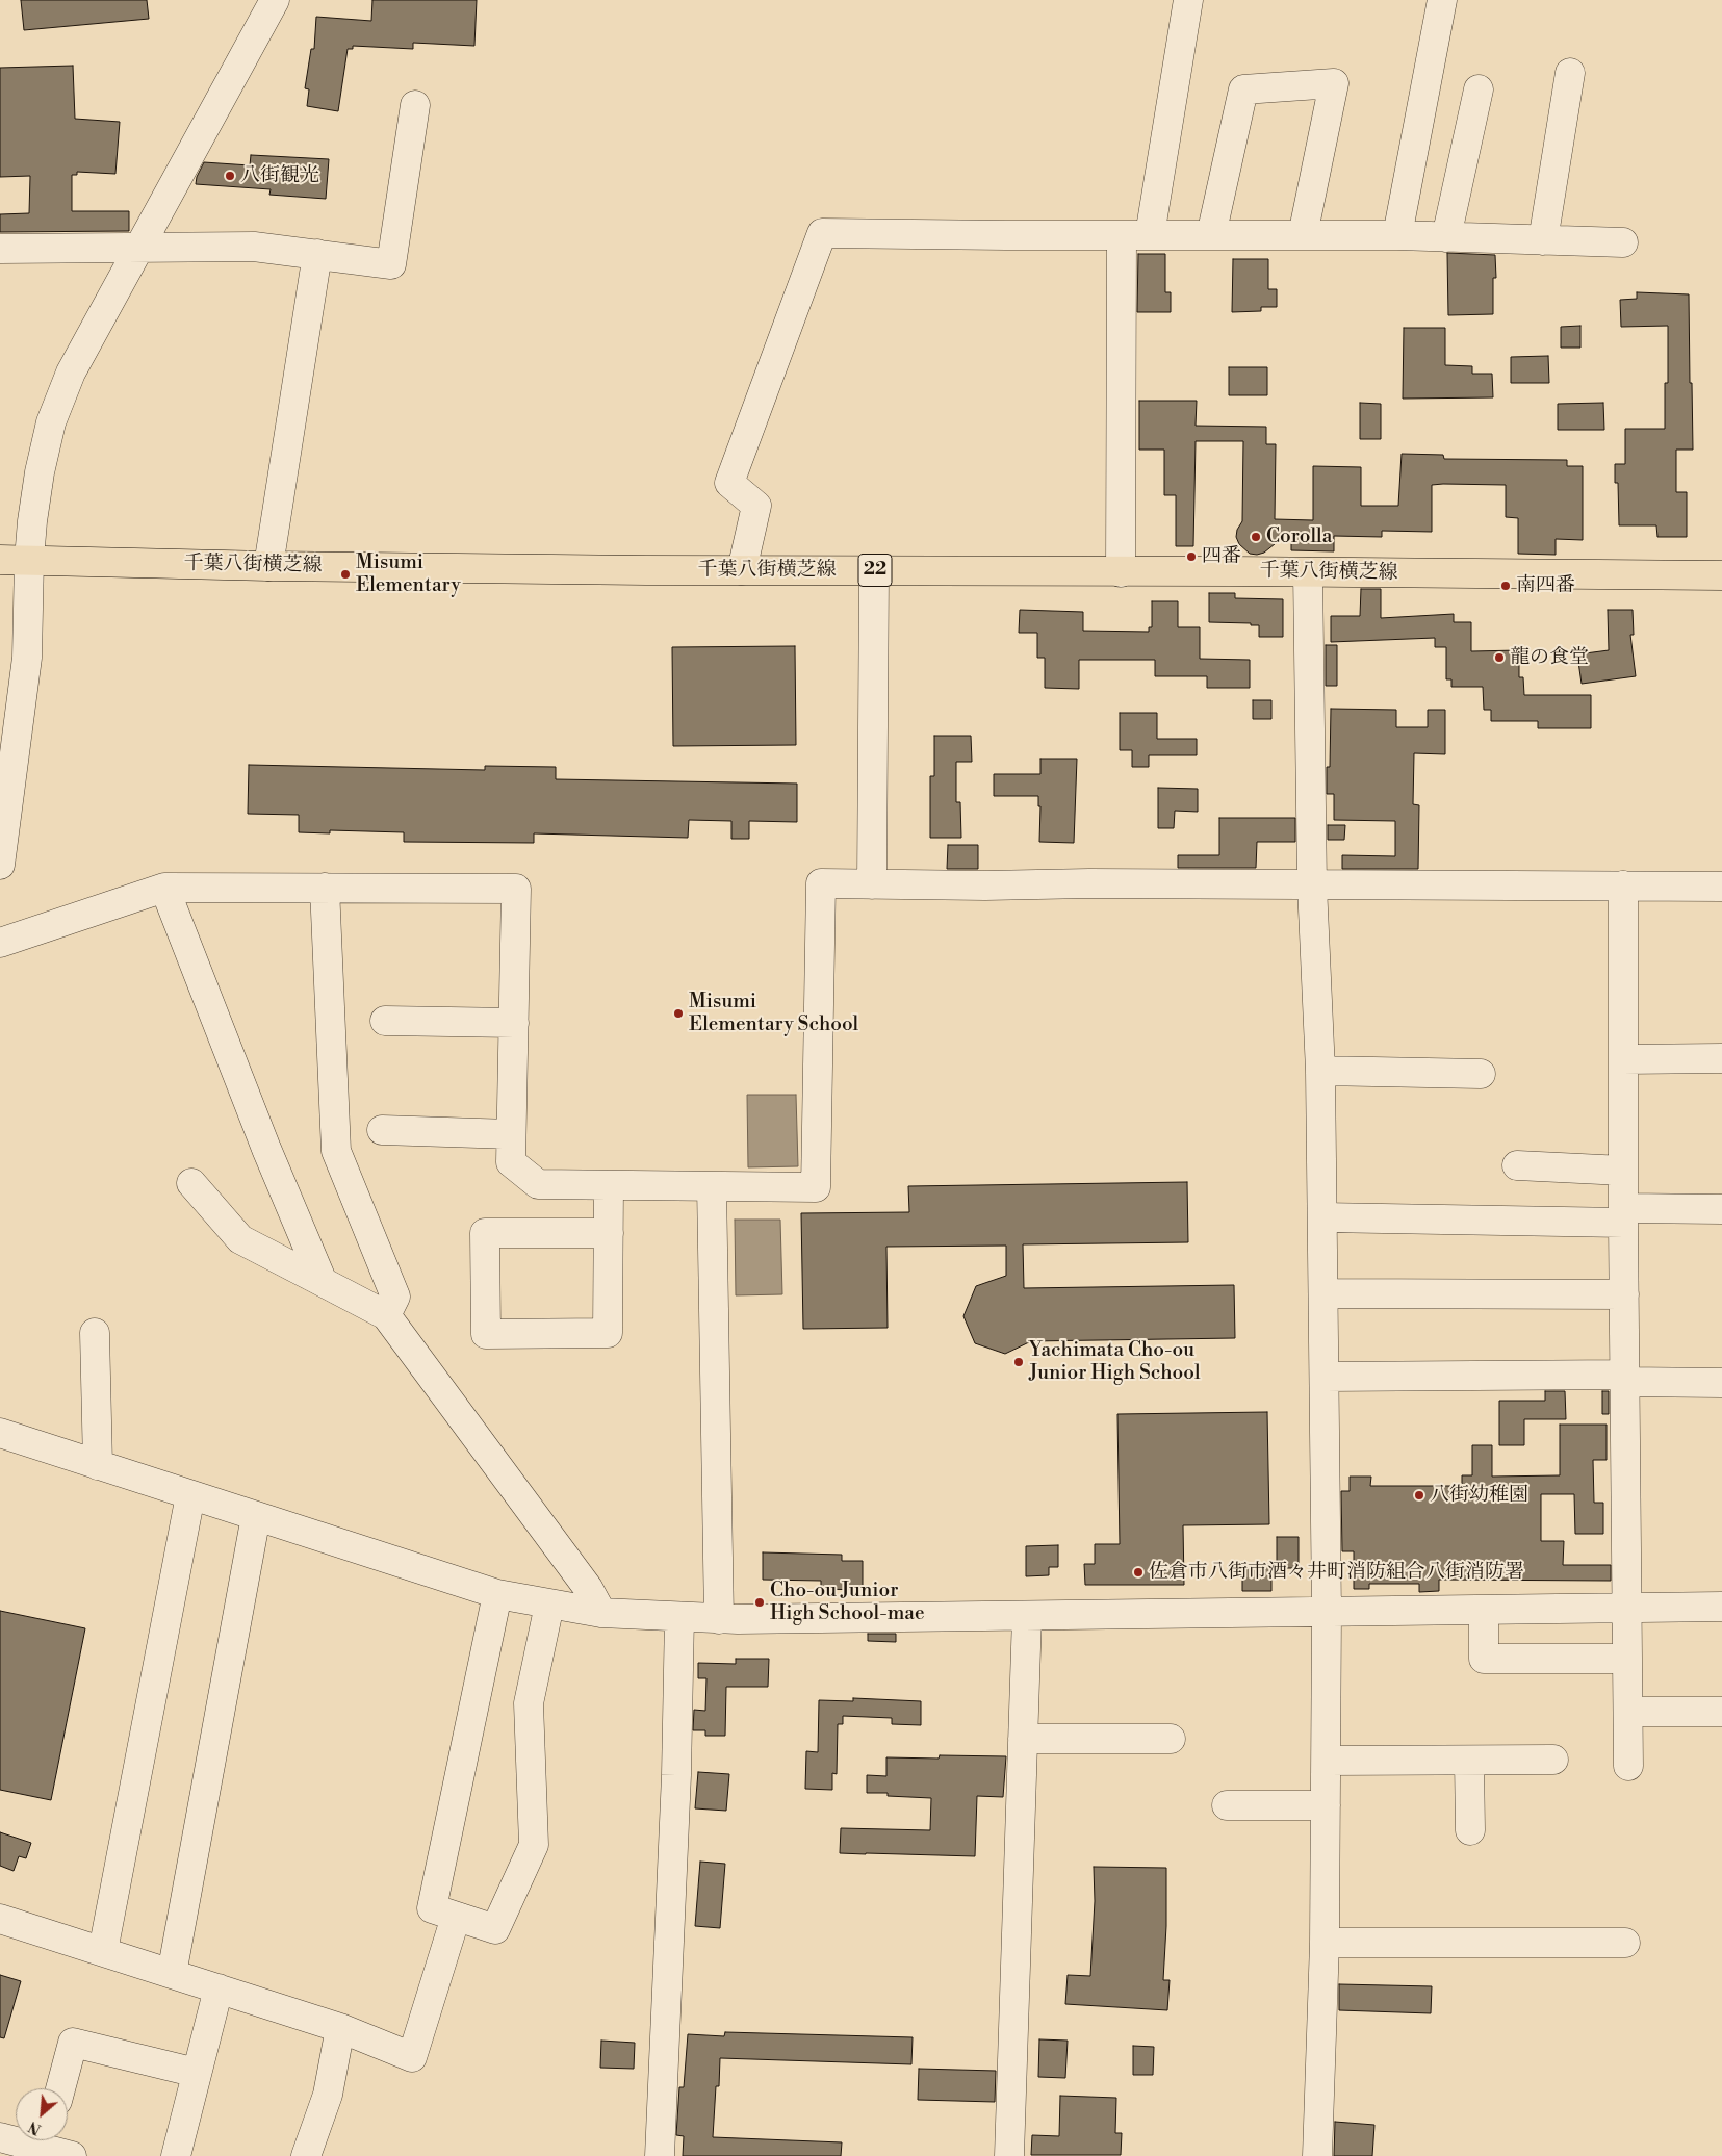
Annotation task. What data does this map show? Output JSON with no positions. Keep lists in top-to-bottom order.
{
  "streets": {
    "main road": ["千葉八街横芝線", "22"]
  },
  "places": [
    "八街観光",
    "Corolla",
    "四番",
    "Misumi Elementary",
    "南四番",
    "龍の食堂",
    "Misumi Elementary School",
    "Yachimata Cho-ou Junior High School",
    "八街幼稚園",
    "佐倉市八街市酒々井町消防組合八街消防署",
    "Cho-ou Junior High School-mae"
  ],
  "north": "bottom left"
}
